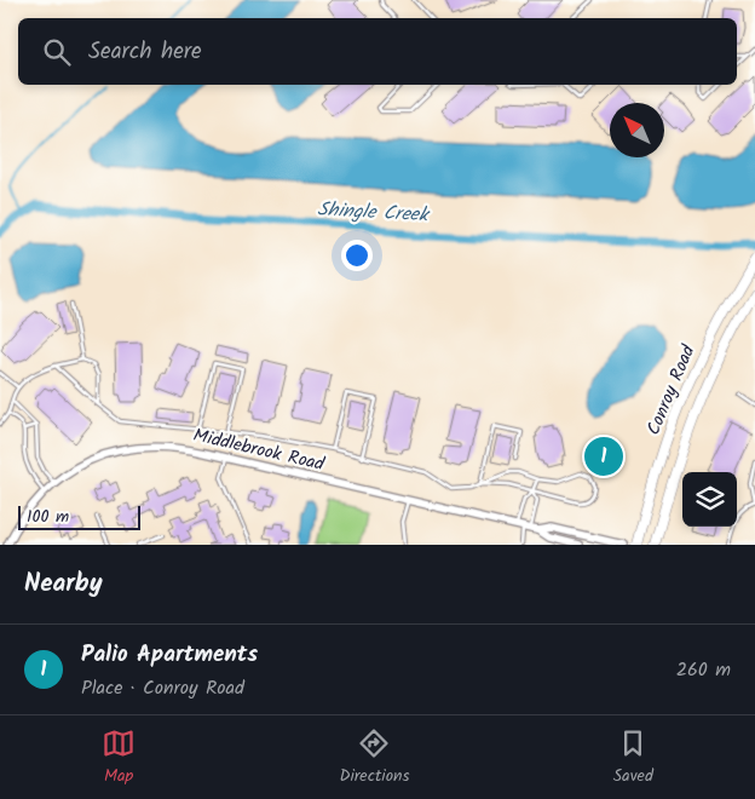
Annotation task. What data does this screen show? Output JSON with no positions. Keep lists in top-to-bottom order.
{
  "streets": {
    "main road": ["Conroy Road"],
    "street": ["Middlebrook Road"]
  },
  "water": ["Shingle Creek"],
  "scale_bar": "100 m",
  "north": "top left",
  "page": {
    "search": "Search here",
    "pins": "1",
    "scale": "100 m",
    "heading": "Nearby",
    "list": [
      {
        "mark": "1",
        "name": "Palio Apartments",
        "note": "Place · Conroy Road",
        "value": "260 m"
      }
    ],
    "nav": ["Map", "Directions", "Saved"]
  }
}
